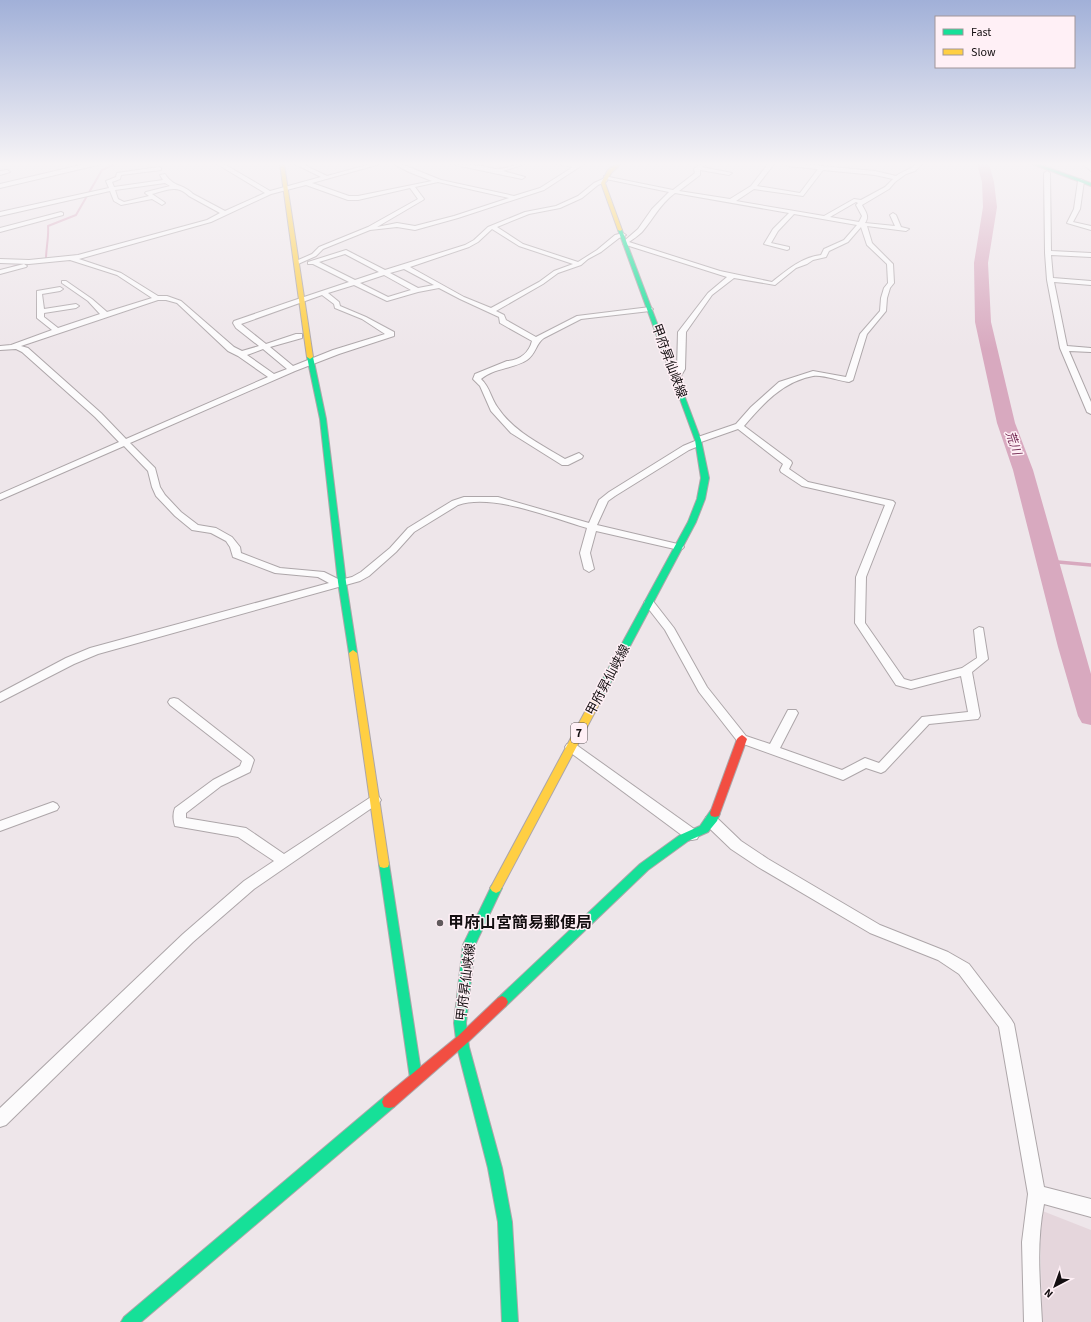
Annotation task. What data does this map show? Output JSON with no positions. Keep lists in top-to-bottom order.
{
  "streets": {
    "street": ["甲府昇仙峡線", "7"]
  },
  "water": ["荒川"],
  "places": ["甲府山宮簡易郵便局"],
  "legend": ["Fast", "Slow"],
  "north": "bottom left"
}
